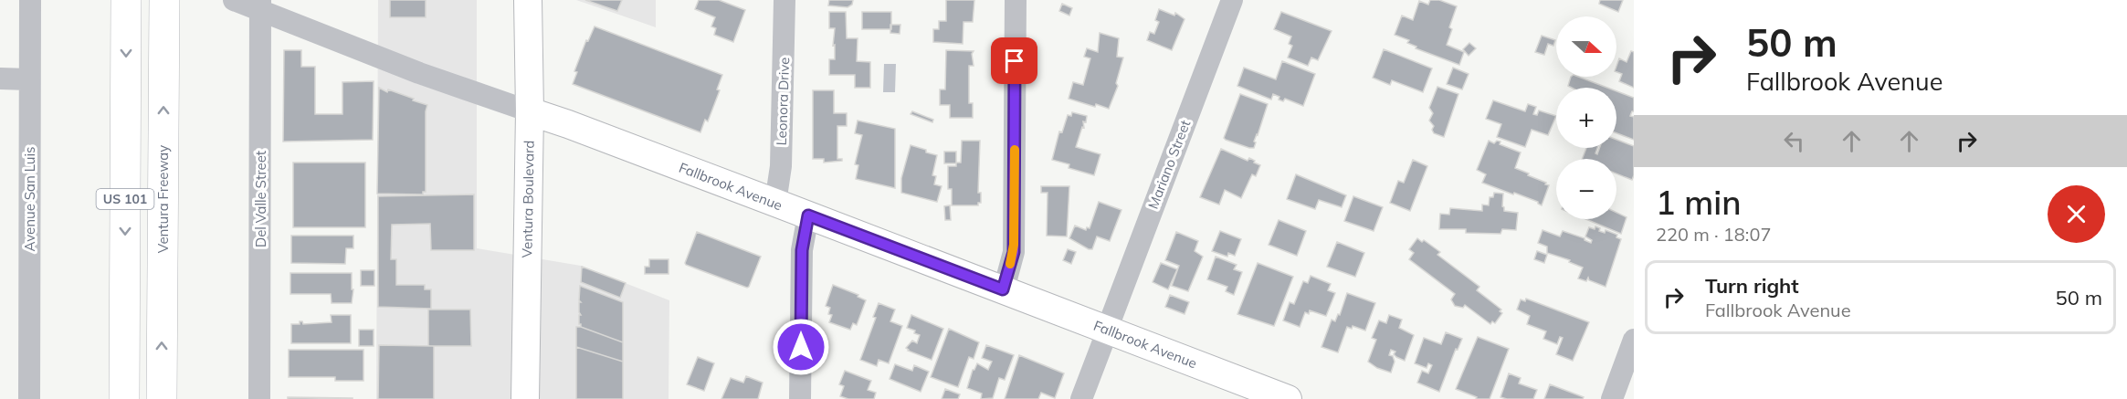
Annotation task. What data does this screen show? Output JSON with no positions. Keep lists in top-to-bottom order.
{
  "streets": {
    "highway": ["US 101", "Ventura Freeway"],
    "main road": ["Fallbrook Avenue", "Ventura Boulevard"],
    "street": [
      "Leonora Drive",
      "Mariano Street",
      "Avenue San Luis",
      "Del Valle Street"
    ]
  },
  "crossings": [
    ["Leonora Drive", "Fallbrook Avenue"],
    ["Mariano Street", "Fallbrook Avenue"],
    ["Fallbrook Avenue", "Del Valle Street"],
    ["Fallbrook Avenue", "Ventura Boulevard"]
  ],
  "north": "right",
  "page": {
    "turn": ["50 m", "Fallbrook Avenue"],
    "map_buttons": ["+", "−"],
    "heading": ["1 min", "220 m · 18:07"],
    "list": [
      {
        "name": "Turn right",
        "note": "Fallbrook Avenue",
        "value": "50 m"
      }
    ]
  }
}
